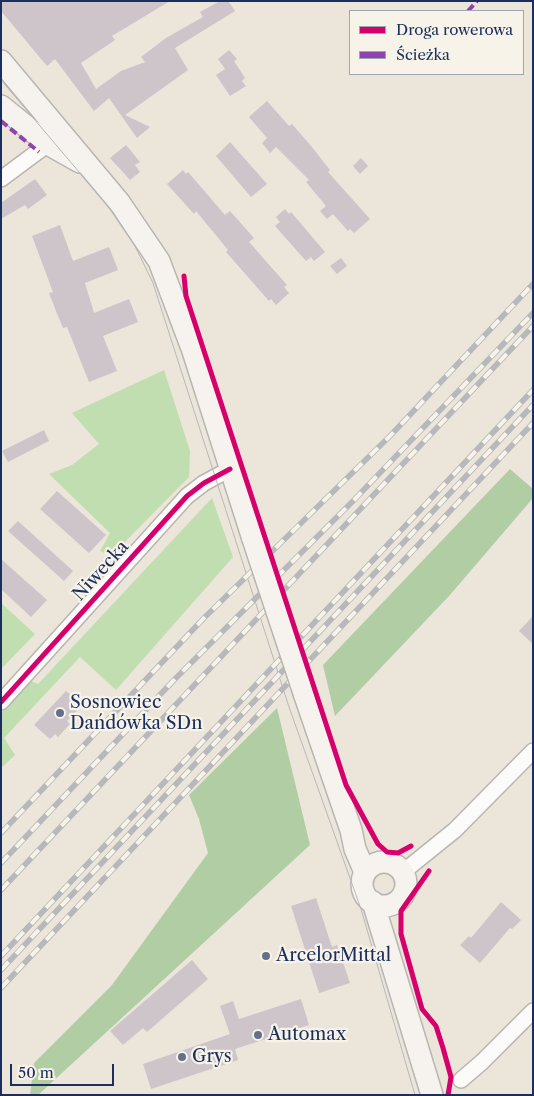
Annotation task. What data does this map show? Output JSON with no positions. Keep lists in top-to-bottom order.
{
  "streets": {
    "street": ["Niwecka"]
  },
  "places": [
    "Sosnowiec Dańdówka SDn",
    "ArcelorMittal",
    "Automax",
    "Grys"
  ],
  "legend": ["Droga rowerowa", "Ścieżka"],
  "scale_bar": "50 m"
}
